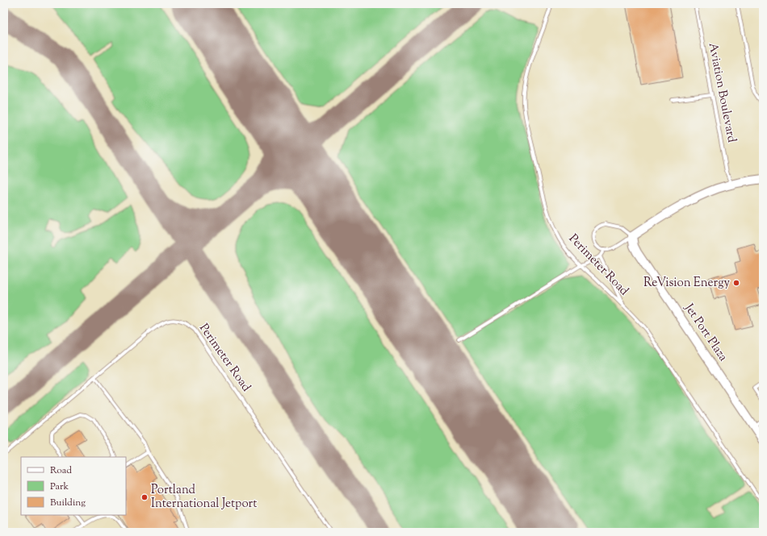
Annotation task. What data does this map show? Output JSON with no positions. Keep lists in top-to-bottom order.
{
  "streets": {
    "street": ["Jet Port Plaza"],
    "lane": ["Aviation Boulevard", "Perimeter Road"]
  },
  "places": ["ReVision Energy", "Portland International Jetport"],
  "legend": ["Road", "Park", "Building"]
}
